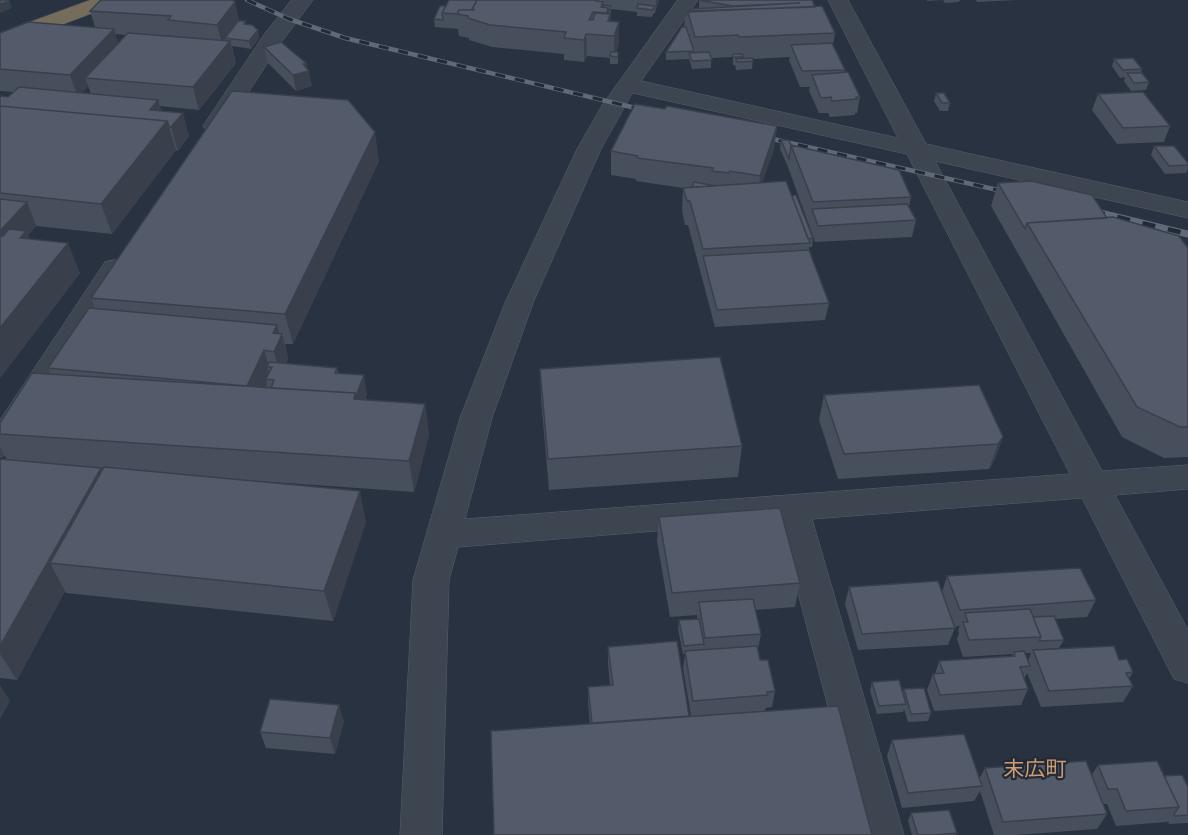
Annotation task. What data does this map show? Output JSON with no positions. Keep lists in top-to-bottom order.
{
  "districts": ["末広町"]
}
